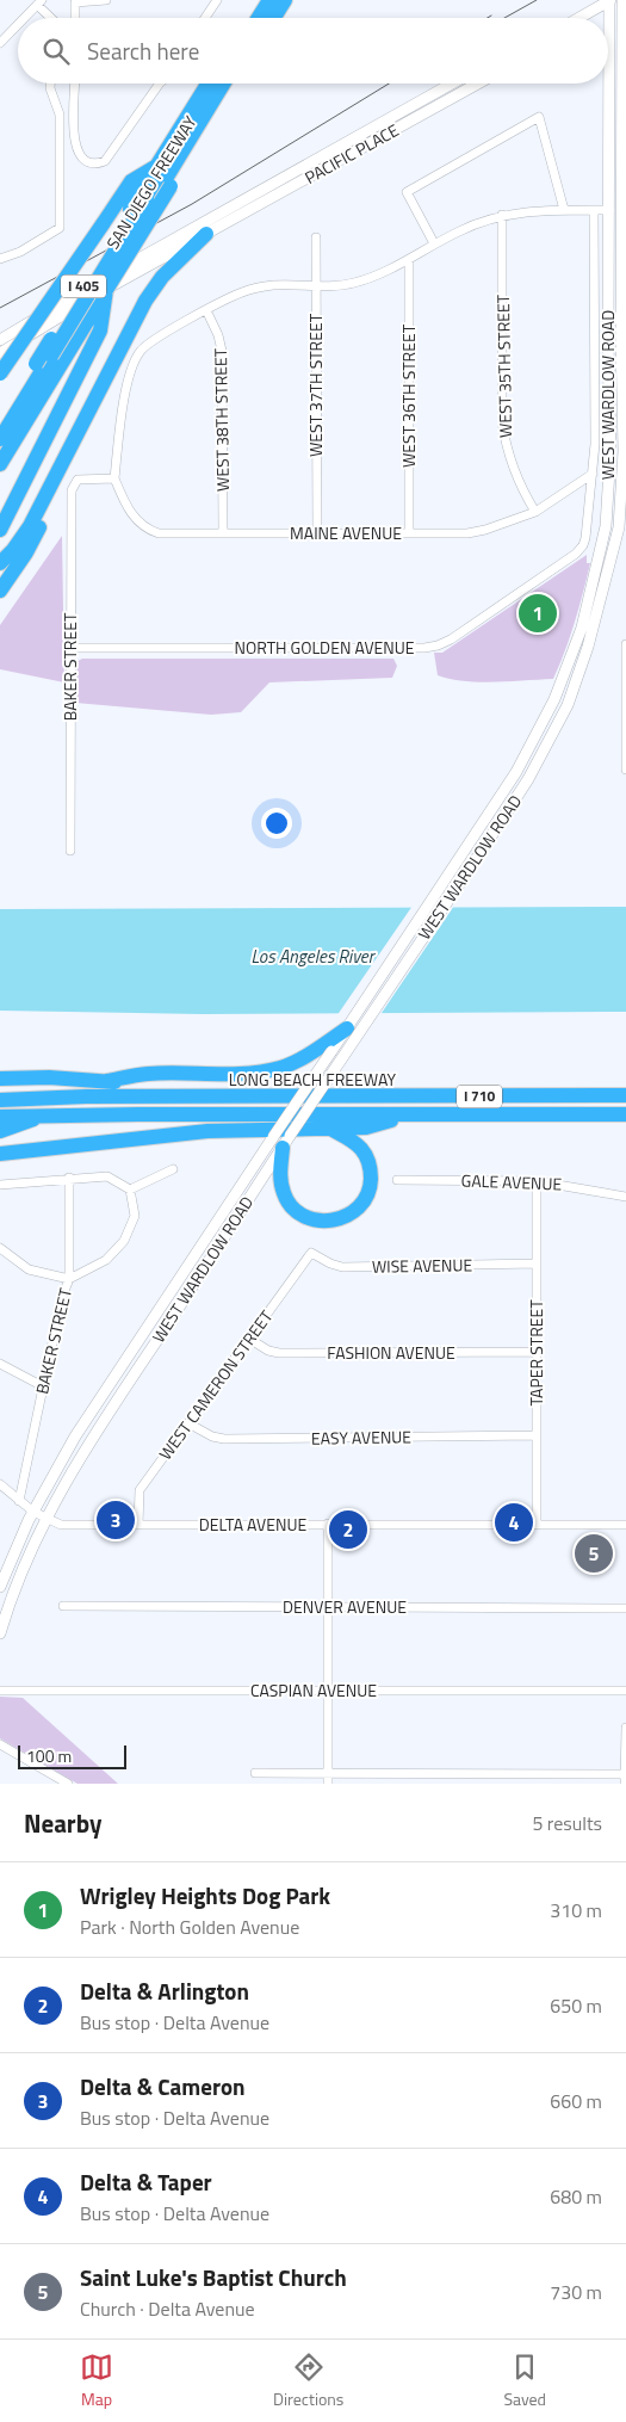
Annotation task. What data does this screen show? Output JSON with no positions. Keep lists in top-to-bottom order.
{
  "streets": {
    "highway": [
      "SAN DIEGO FREEWAY",
      "I 405",
      "LONG BEACH FREEWAY",
      "I 710"
    ],
    "main road": ["PACIFIC PLACE", "WEST WARDLOW ROAD"],
    "street": [
      "WEST 35TH STREET",
      "WEST 37TH STREET",
      "WEST 36TH STREET",
      "WEST 38TH STREET",
      "MAINE AVENUE",
      "NORTH GOLDEN AVENUE",
      "BAKER STREET",
      "GALE AVENUE",
      "WISE AVENUE",
      "FASHION AVENUE",
      "TAPER STREET",
      "WEST CAMERON STREET",
      "EASY AVENUE",
      "DELTA AVENUE",
      "DENVER AVENUE",
      "CASPIAN AVENUE"
    ]
  },
  "crossings": [
    ["WEST 35TH STREET", "MAINE AVENUE"],
    ["WEST 37TH STREET", "MAINE AVENUE"],
    ["WEST WARDLOW ROAD", "MAINE AVENUE"],
    ["WEST WARDLOW ROAD", "NORTH GOLDEN AVENUE"],
    ["WEST WARDLOW ROAD", "DELTA AVENUE"],
    ["WEST 36TH STREET", "MAINE AVENUE"],
    ["WEST 38TH STREET", "MAINE AVENUE"],
    ["MAINE AVENUE", "BAKER STREET"],
    ["NORTH GOLDEN AVENUE", "BAKER STREET"],
    ["BAKER STREET", "DELTA AVENUE"],
    ["GALE AVENUE", "TAPER STREET"],
    ["WISE AVENUE", "TAPER STREET"],
    ["WISE AVENUE", "WEST CAMERON STREET"],
    ["FASHION AVENUE", "TAPER STREET"],
    ["FASHION AVENUE", "WEST CAMERON STREET"],
    ["TAPER STREET", "EASY AVENUE"],
    ["TAPER STREET", "DELTA AVENUE"],
    ["WEST CAMERON STREET", "EASY AVENUE"],
    ["WEST CAMERON STREET", "DELTA AVENUE"]
  ],
  "water": ["Los Angeles River"],
  "scale_bar": "100 m",
  "page": {
    "search": "Search here",
    "pins": [
      "1",
      "3",
      "4",
      "2",
      "5"
    ],
    "scale": "100 m",
    "heading": ["Nearby", "5 results"],
    "list": [
      {
        "mark": "1",
        "name": "Wrigley Heights Dog Park",
        "note": "Park · North Golden Avenue",
        "value": "310 m"
      },
      {
        "mark": "2",
        "name": "Delta & Arlington",
        "note": "Bus stop · Delta Avenue",
        "value": "650 m"
      },
      {
        "mark": "3",
        "name": "Delta & Cameron",
        "note": "Bus stop · Delta Avenue",
        "value": "660 m"
      },
      {
        "mark": "4",
        "name": "Delta & Taper",
        "note": "Bus stop · Delta Avenue",
        "value": "680 m"
      },
      {
        "mark": "5",
        "name": "Saint Luke's Baptist Church",
        "note": "Church · Delta Avenue",
        "value": "730 m"
      }
    ],
    "nav": ["Map", "Directions", "Saved"]
  }
}
